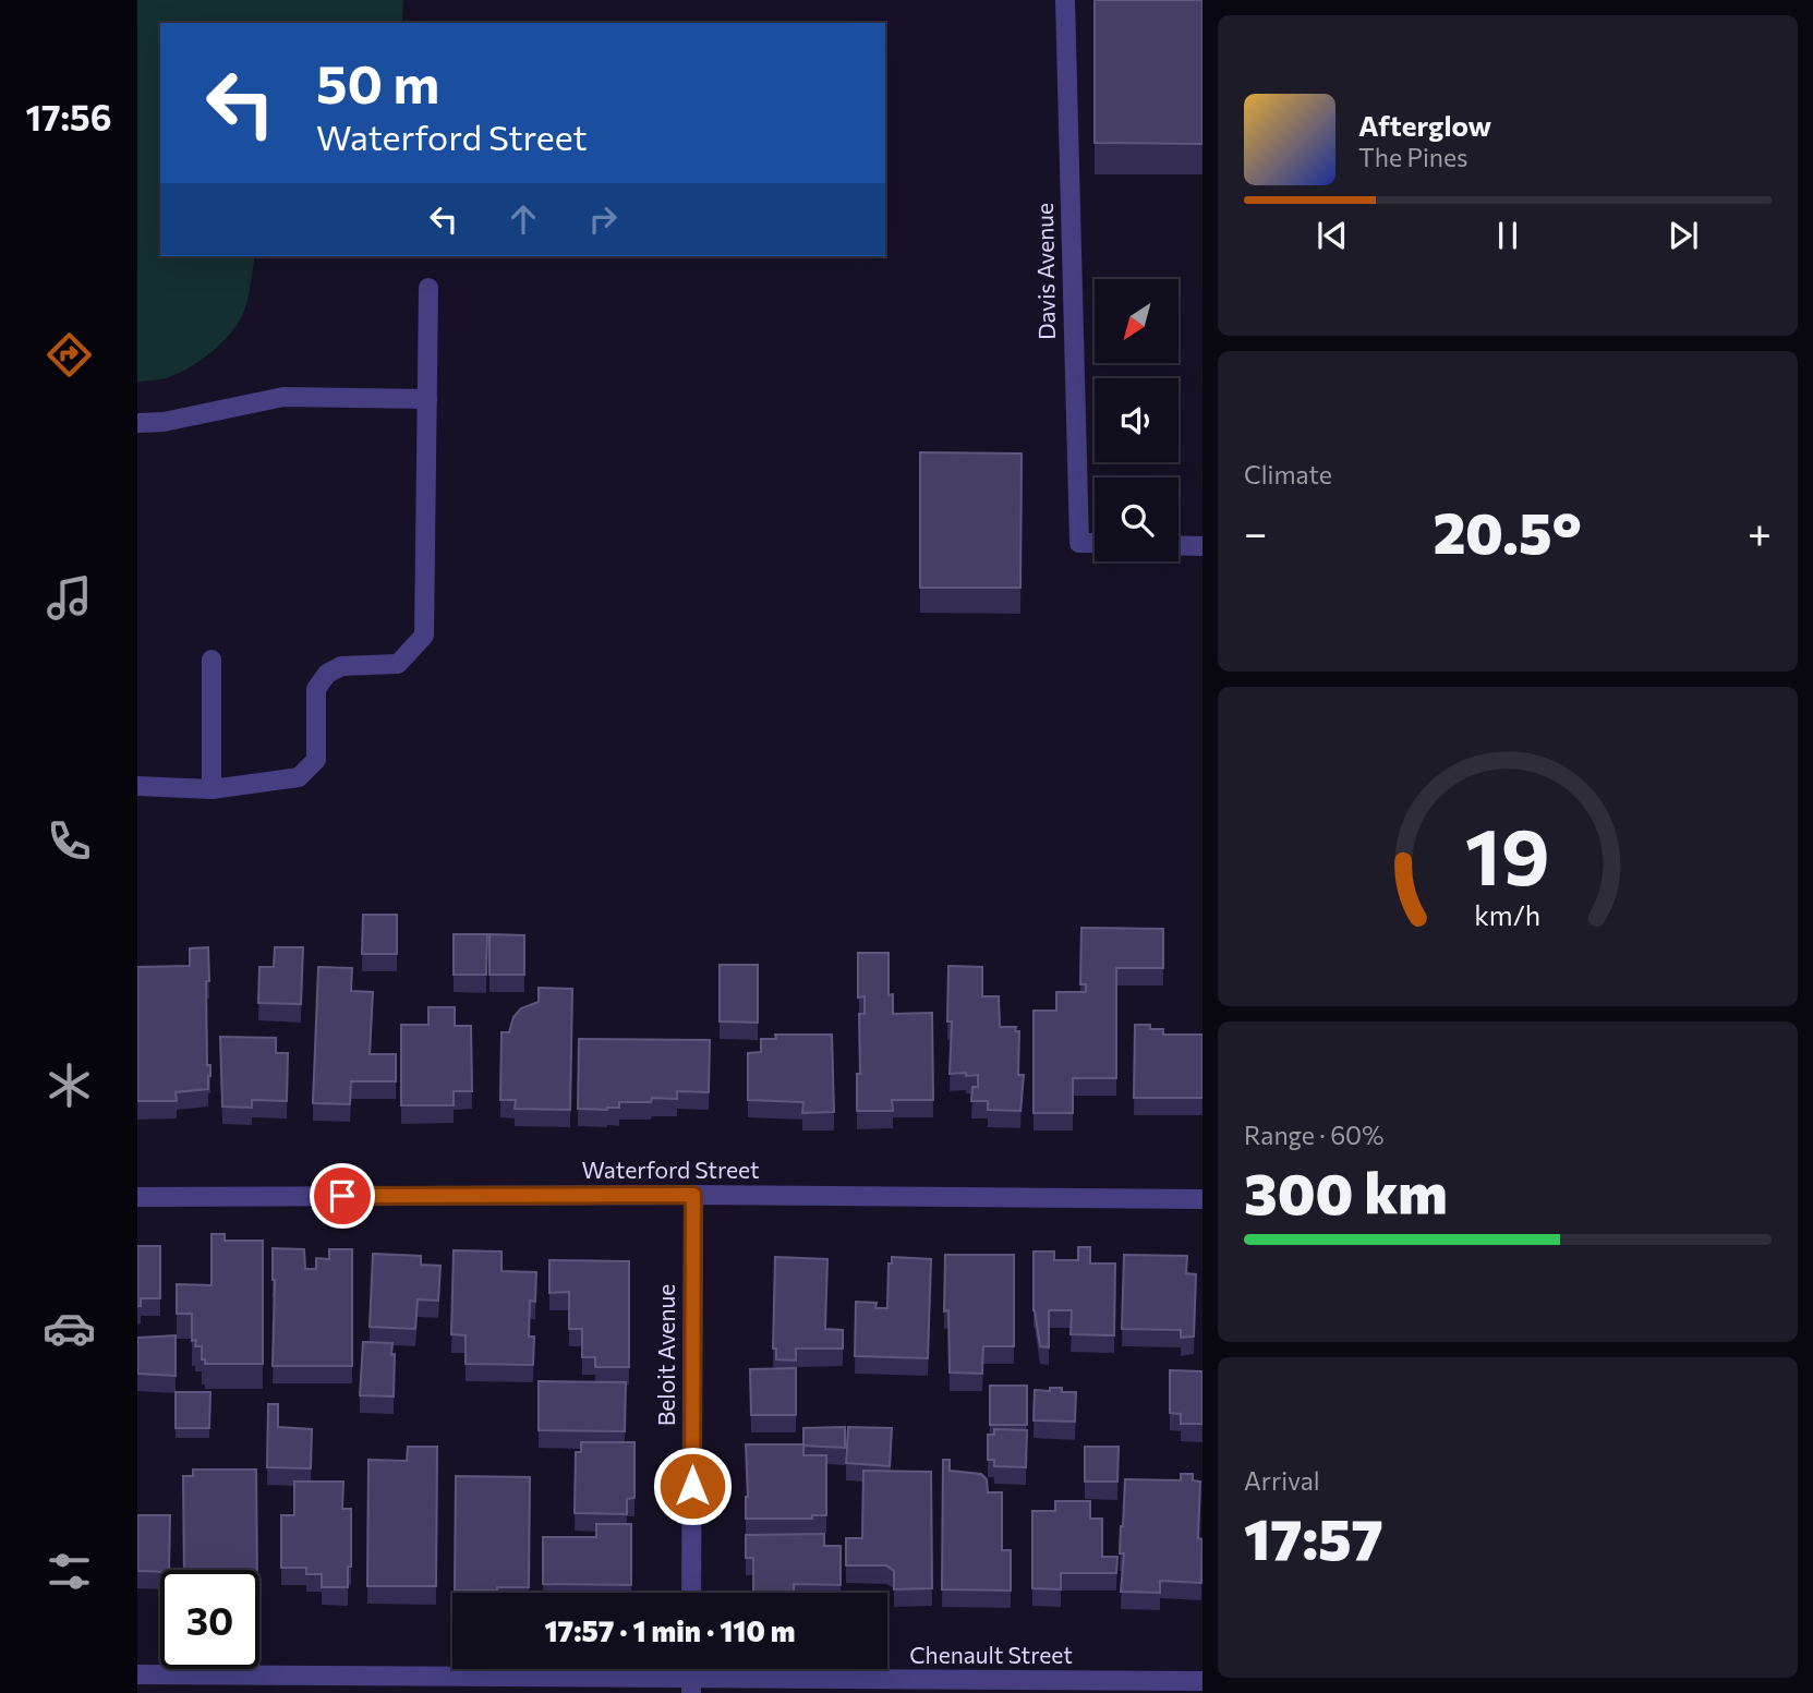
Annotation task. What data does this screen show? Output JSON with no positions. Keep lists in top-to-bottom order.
{
  "streets": {
    "street": [
      "Davis Avenue",
      "Waterford Street",
      "Beloit Avenue",
      "Chenault Street"
    ]
  },
  "crossings": [
    ["Waterford Street", "Beloit Avenue"]
  ],
  "north": "bottom left",
  "page": {
    "tabs": "17:56",
    "turn": ["50 m", "Waterford Street"],
    "song": ["Afterglow", "The Pines"],
    "tile": [
      "Climate",
      ["Range · 60%", "300 km"],
      ["Arrival", "17:57"]
    ],
    "heat": ["−", "20.5°", "+"],
    "limit": "30",
    "trip": "17:57 · 1 min · 110 m",
    "gauge": ["19", "km/h"]
  }
}
